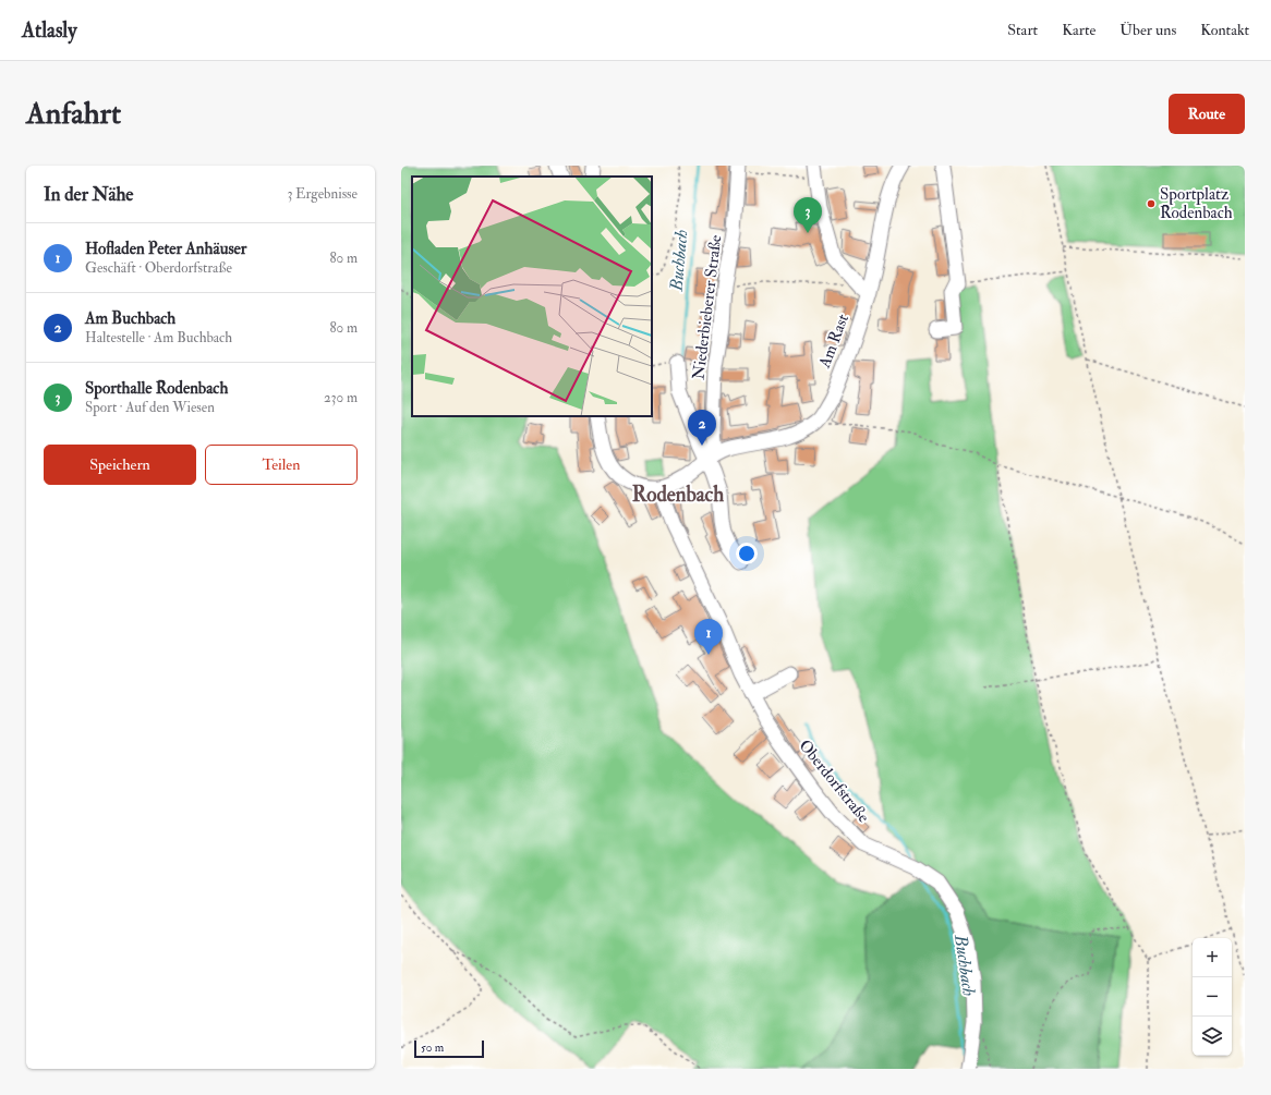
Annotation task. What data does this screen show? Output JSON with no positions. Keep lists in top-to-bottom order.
{
  "streets": {
    "street": ["Niederbieberer Straße", "Am Rast", "Oberdorfstraße"]
  },
  "crossings": [
    ["Niederbieberer Straße", "Am Rast"]
  ],
  "districts": ["Rodenbach"],
  "water": ["Buchbach"],
  "places": ["Sportplatz Rodenbach"],
  "scale_bar": "50 m",
  "page": {
    "header": "Atlasly",
    "nav": [
      "Start",
      "Karte",
      "Über uns",
      "Kontakt"
    ],
    "buttons": [
      "Route",
      ["Speichern", "Teilen"]
    ],
    "title": "Anfahrt",
    "heading": ["In der Nähe", "3 Ergebnisse"],
    "pins": ["3", "2", "1"],
    "list": [
      {
        "mark": "1",
        "name": "Hofladen Peter Anhäuser",
        "note": "Geschäft · Oberdorfstraße",
        "value": "80 m"
      },
      {
        "mark": "2",
        "name": "Am Buchbach",
        "note": "Haltestelle · Am Buchbach",
        "value": "80 m"
      },
      {
        "mark": "3",
        "name": "Sporthalle Rodenbach",
        "note": "Sport · Auf den Wiesen",
        "value": "230 m"
      }
    ],
    "map_buttons": ["+", "−"],
    "scale": "50 m"
  }
}
